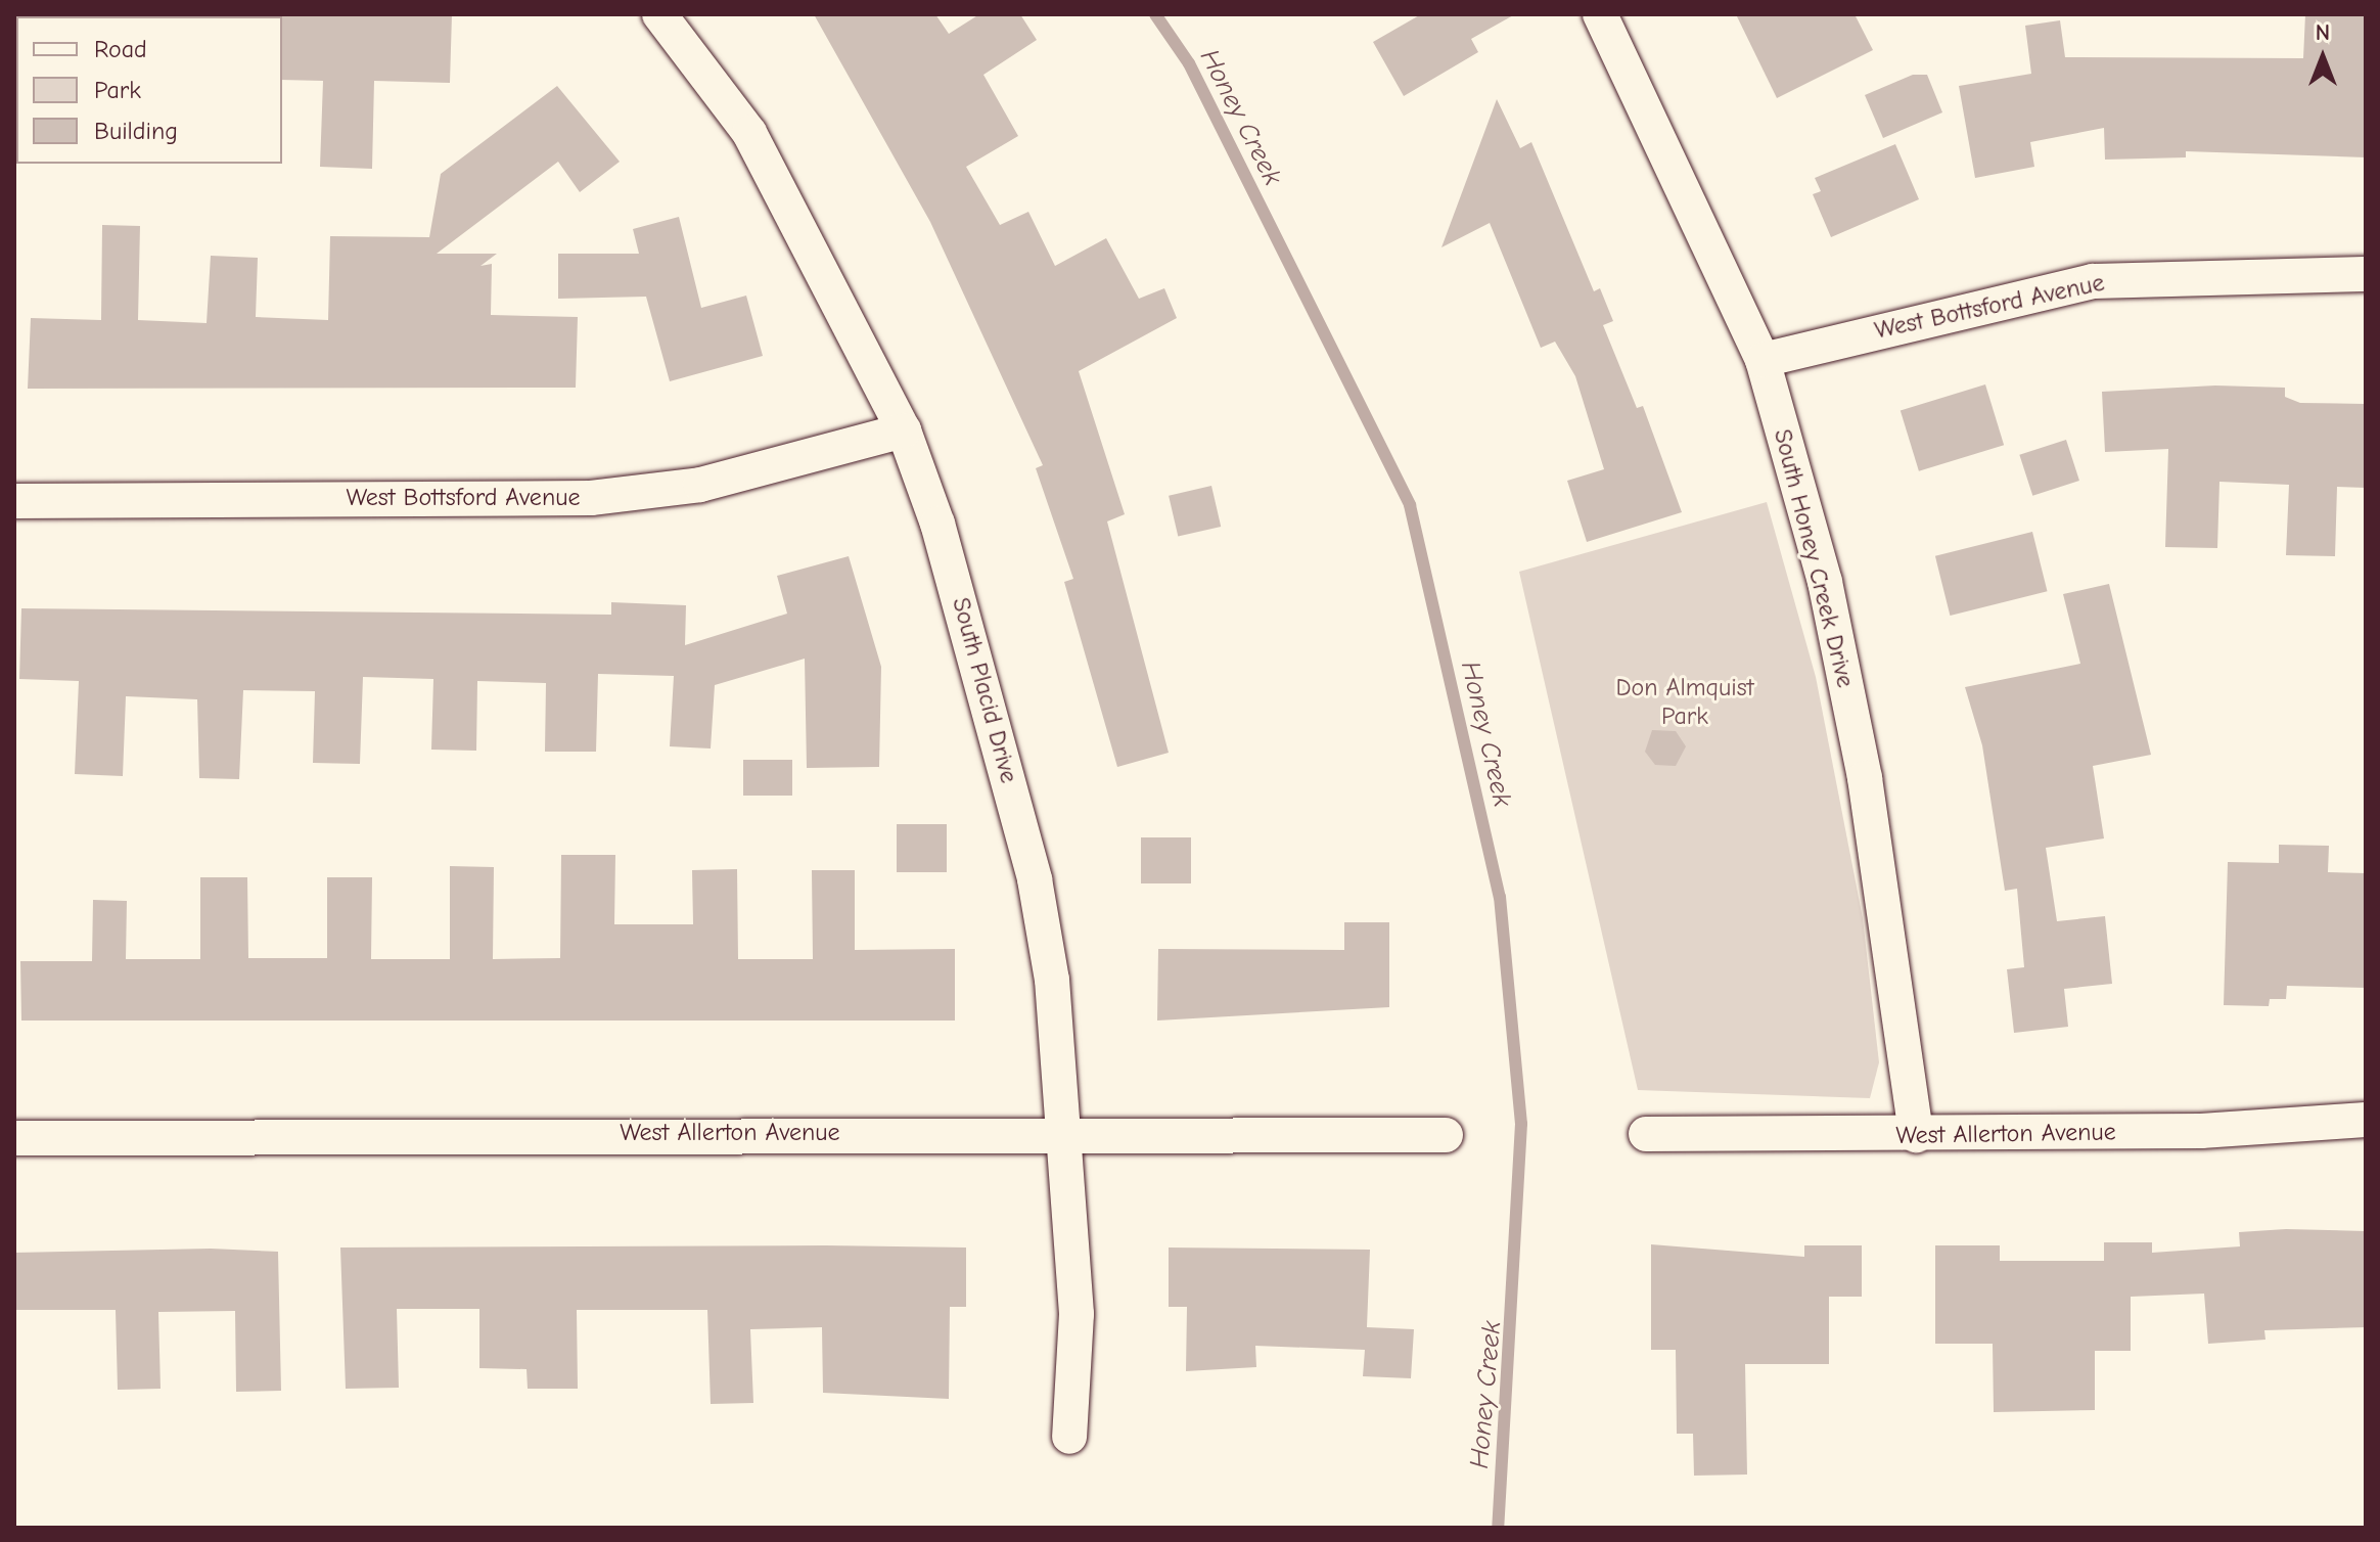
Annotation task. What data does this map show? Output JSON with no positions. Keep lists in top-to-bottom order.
{
  "streets": {
    "street": [
      "West Bottsford Avenue",
      "South Honey Creek Drive",
      "South Placid Drive",
      "West Allerton Avenue"
    ]
  },
  "crossings": [
    ["West Bottsford Avenue", "South Honey Creek Drive"],
    ["West Bottsford Avenue", "South Placid Drive"],
    ["South Honey Creek Drive", "West Allerton Avenue"],
    ["South Placid Drive", "West Allerton Avenue"]
  ],
  "water": ["Honey Creek"],
  "parks": ["Don Almquist Park"],
  "legend": ["Road", "Park", "Building"],
  "north": "top"
}
